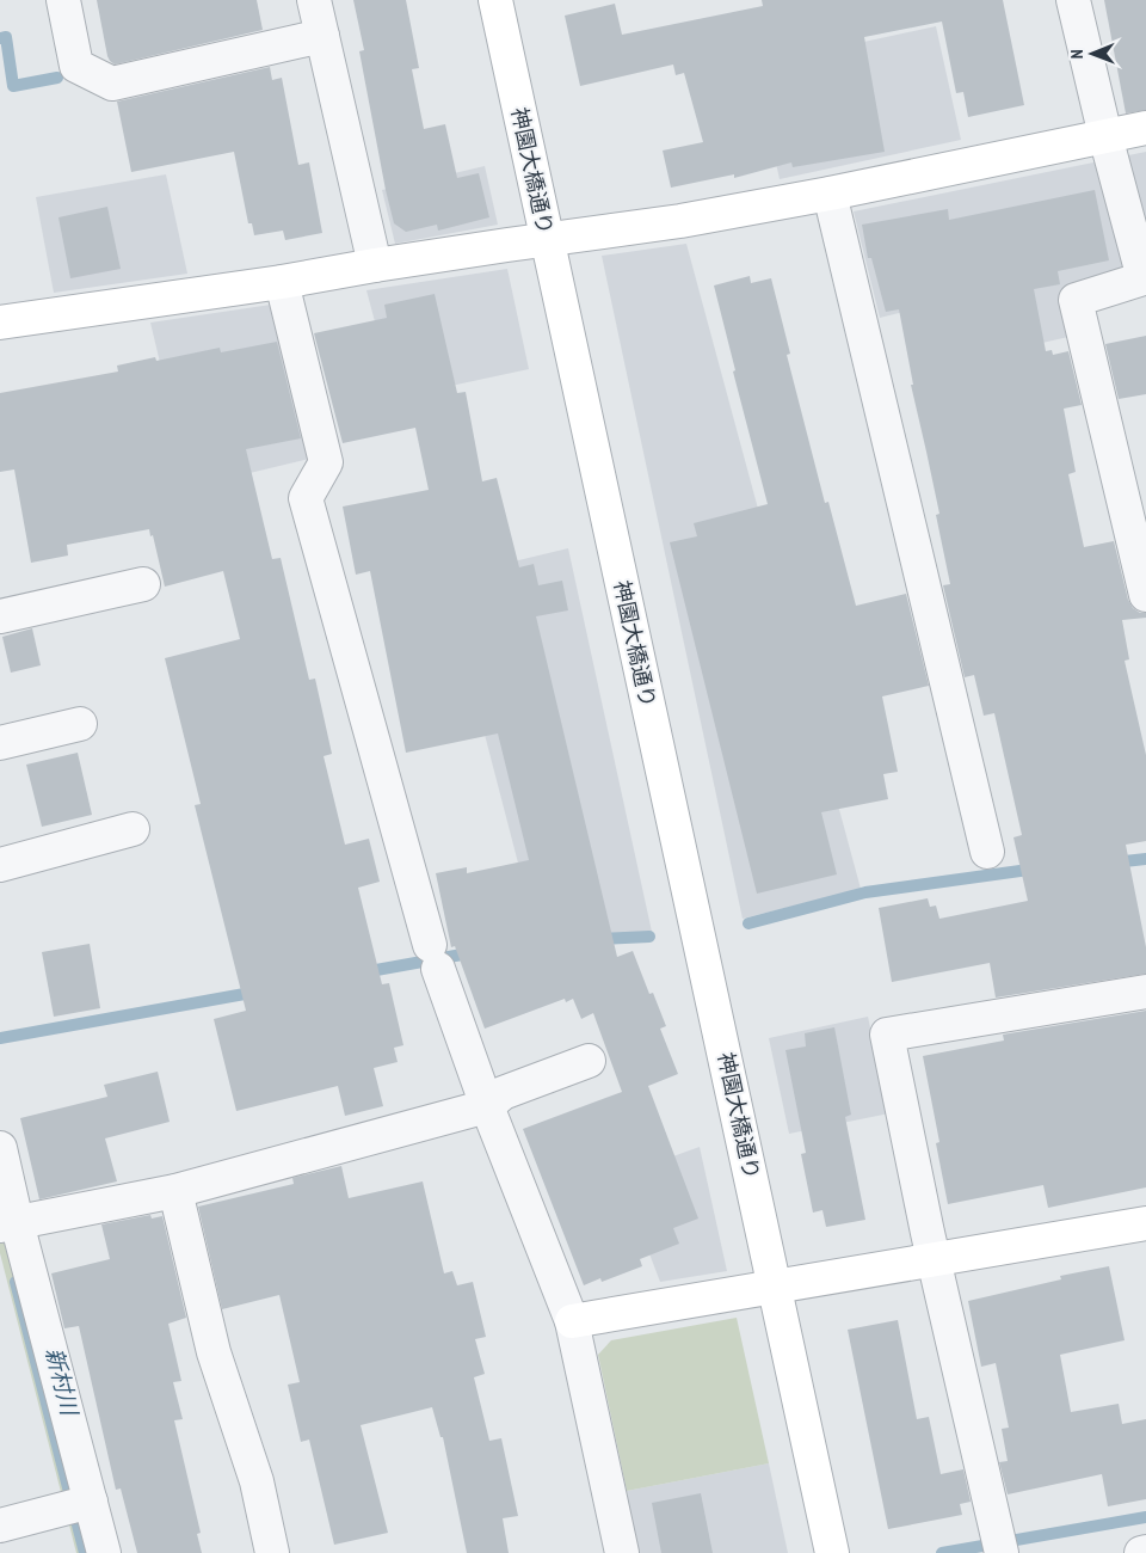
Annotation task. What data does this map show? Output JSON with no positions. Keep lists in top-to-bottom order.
{
  "streets": {
    "street": ["神園大橋通り"]
  },
  "water": ["新村川"],
  "north": "left"
}
